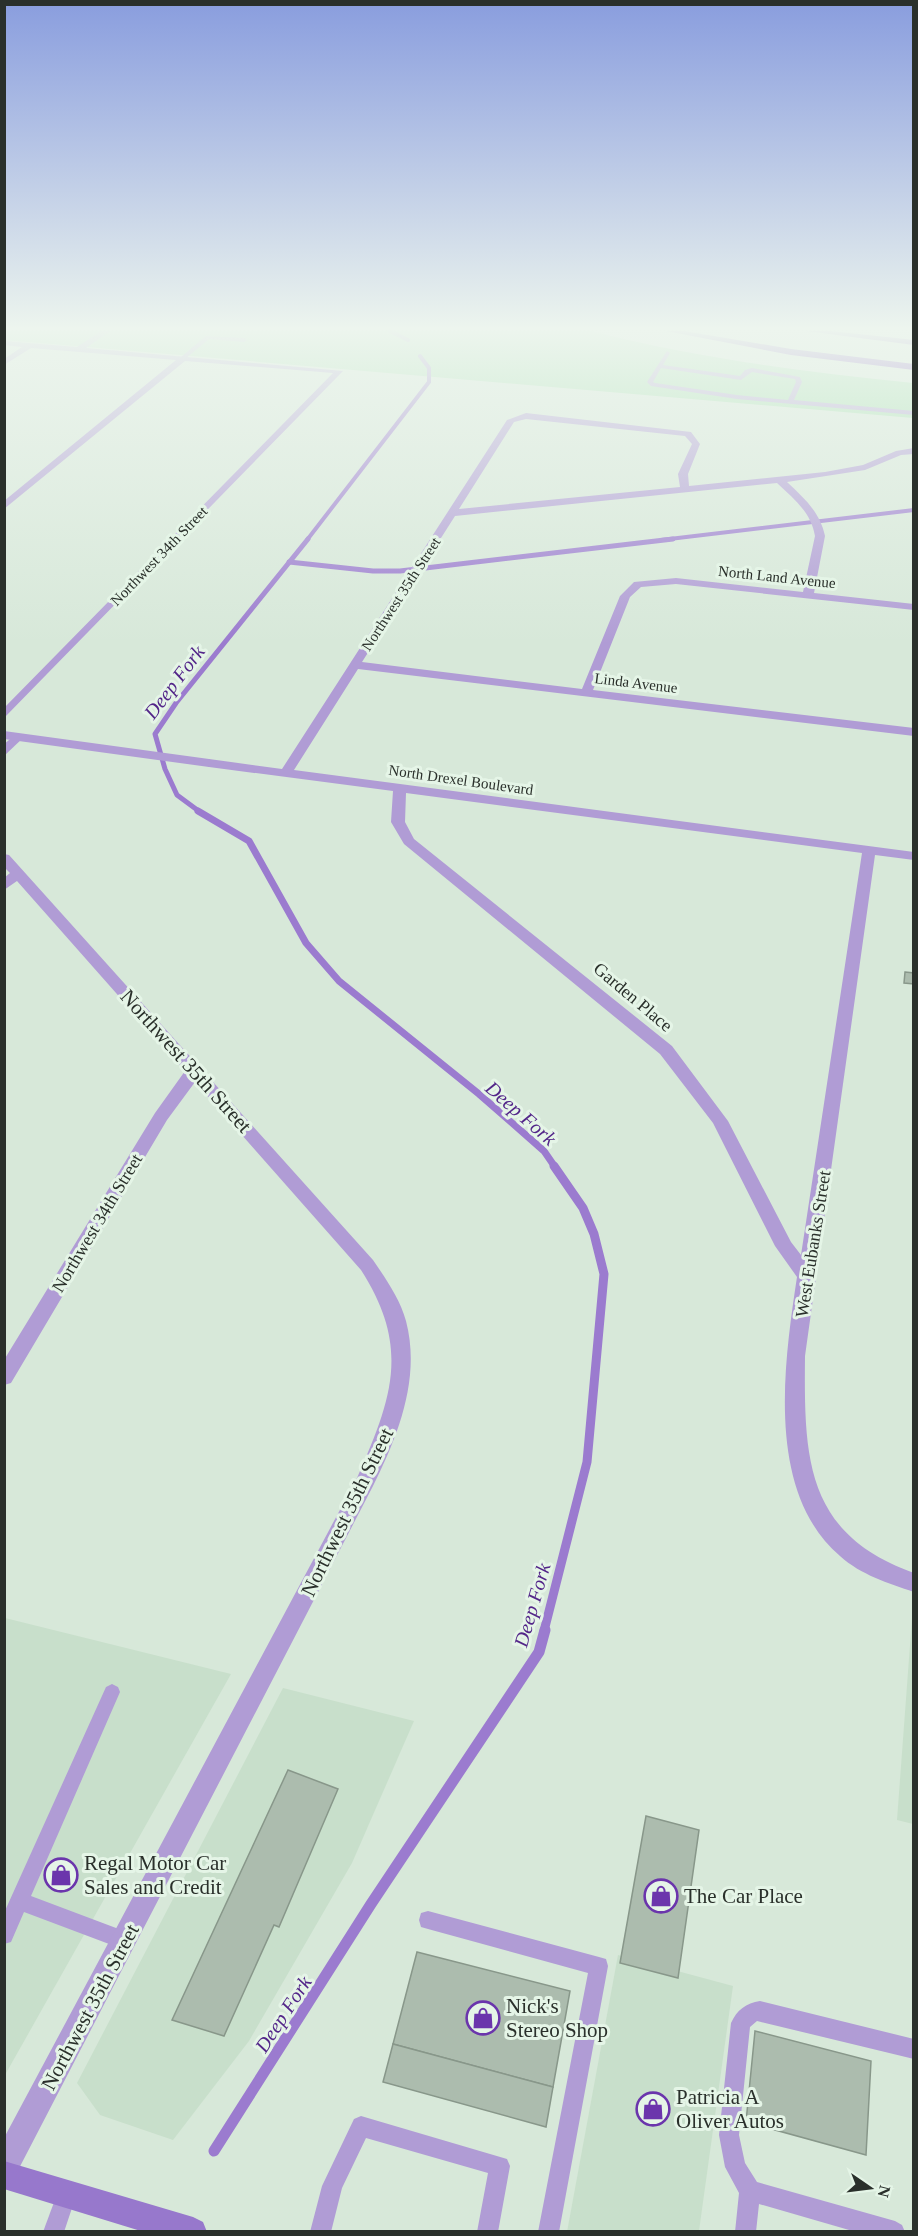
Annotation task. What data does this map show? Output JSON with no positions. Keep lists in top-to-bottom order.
{
  "streets": {
    "street": [
      "Northwest 34th Street",
      "North Land Avenue",
      "Northwest 35th Street",
      "Linda Avenue",
      "North Drexel Boulevard",
      "Garden Place",
      "West Eubanks Street"
    ]
  },
  "crossings": [
    ["Northwest 34th Street", "Northwest 35th Street"],
    ["North Land Avenue", "Linda Avenue"],
    ["Northwest 35th Street", "Linda Avenue"],
    ["Northwest 35th Street", "North Drexel Boulevard"],
    ["North Drexel Boulevard", "Garden Place"],
    ["North Drexel Boulevard", "West Eubanks Street"],
    ["Garden Place", "West Eubanks Street"]
  ],
  "water": ["Deep Fork"],
  "places": {
    "shop": [
      "Regal Motor Car Sales and Credit",
      "The Car Place",
      "Nick's Stereo Shop",
      "Patricia A Oliver Autos"
    ]
  },
  "north": "right"
}
